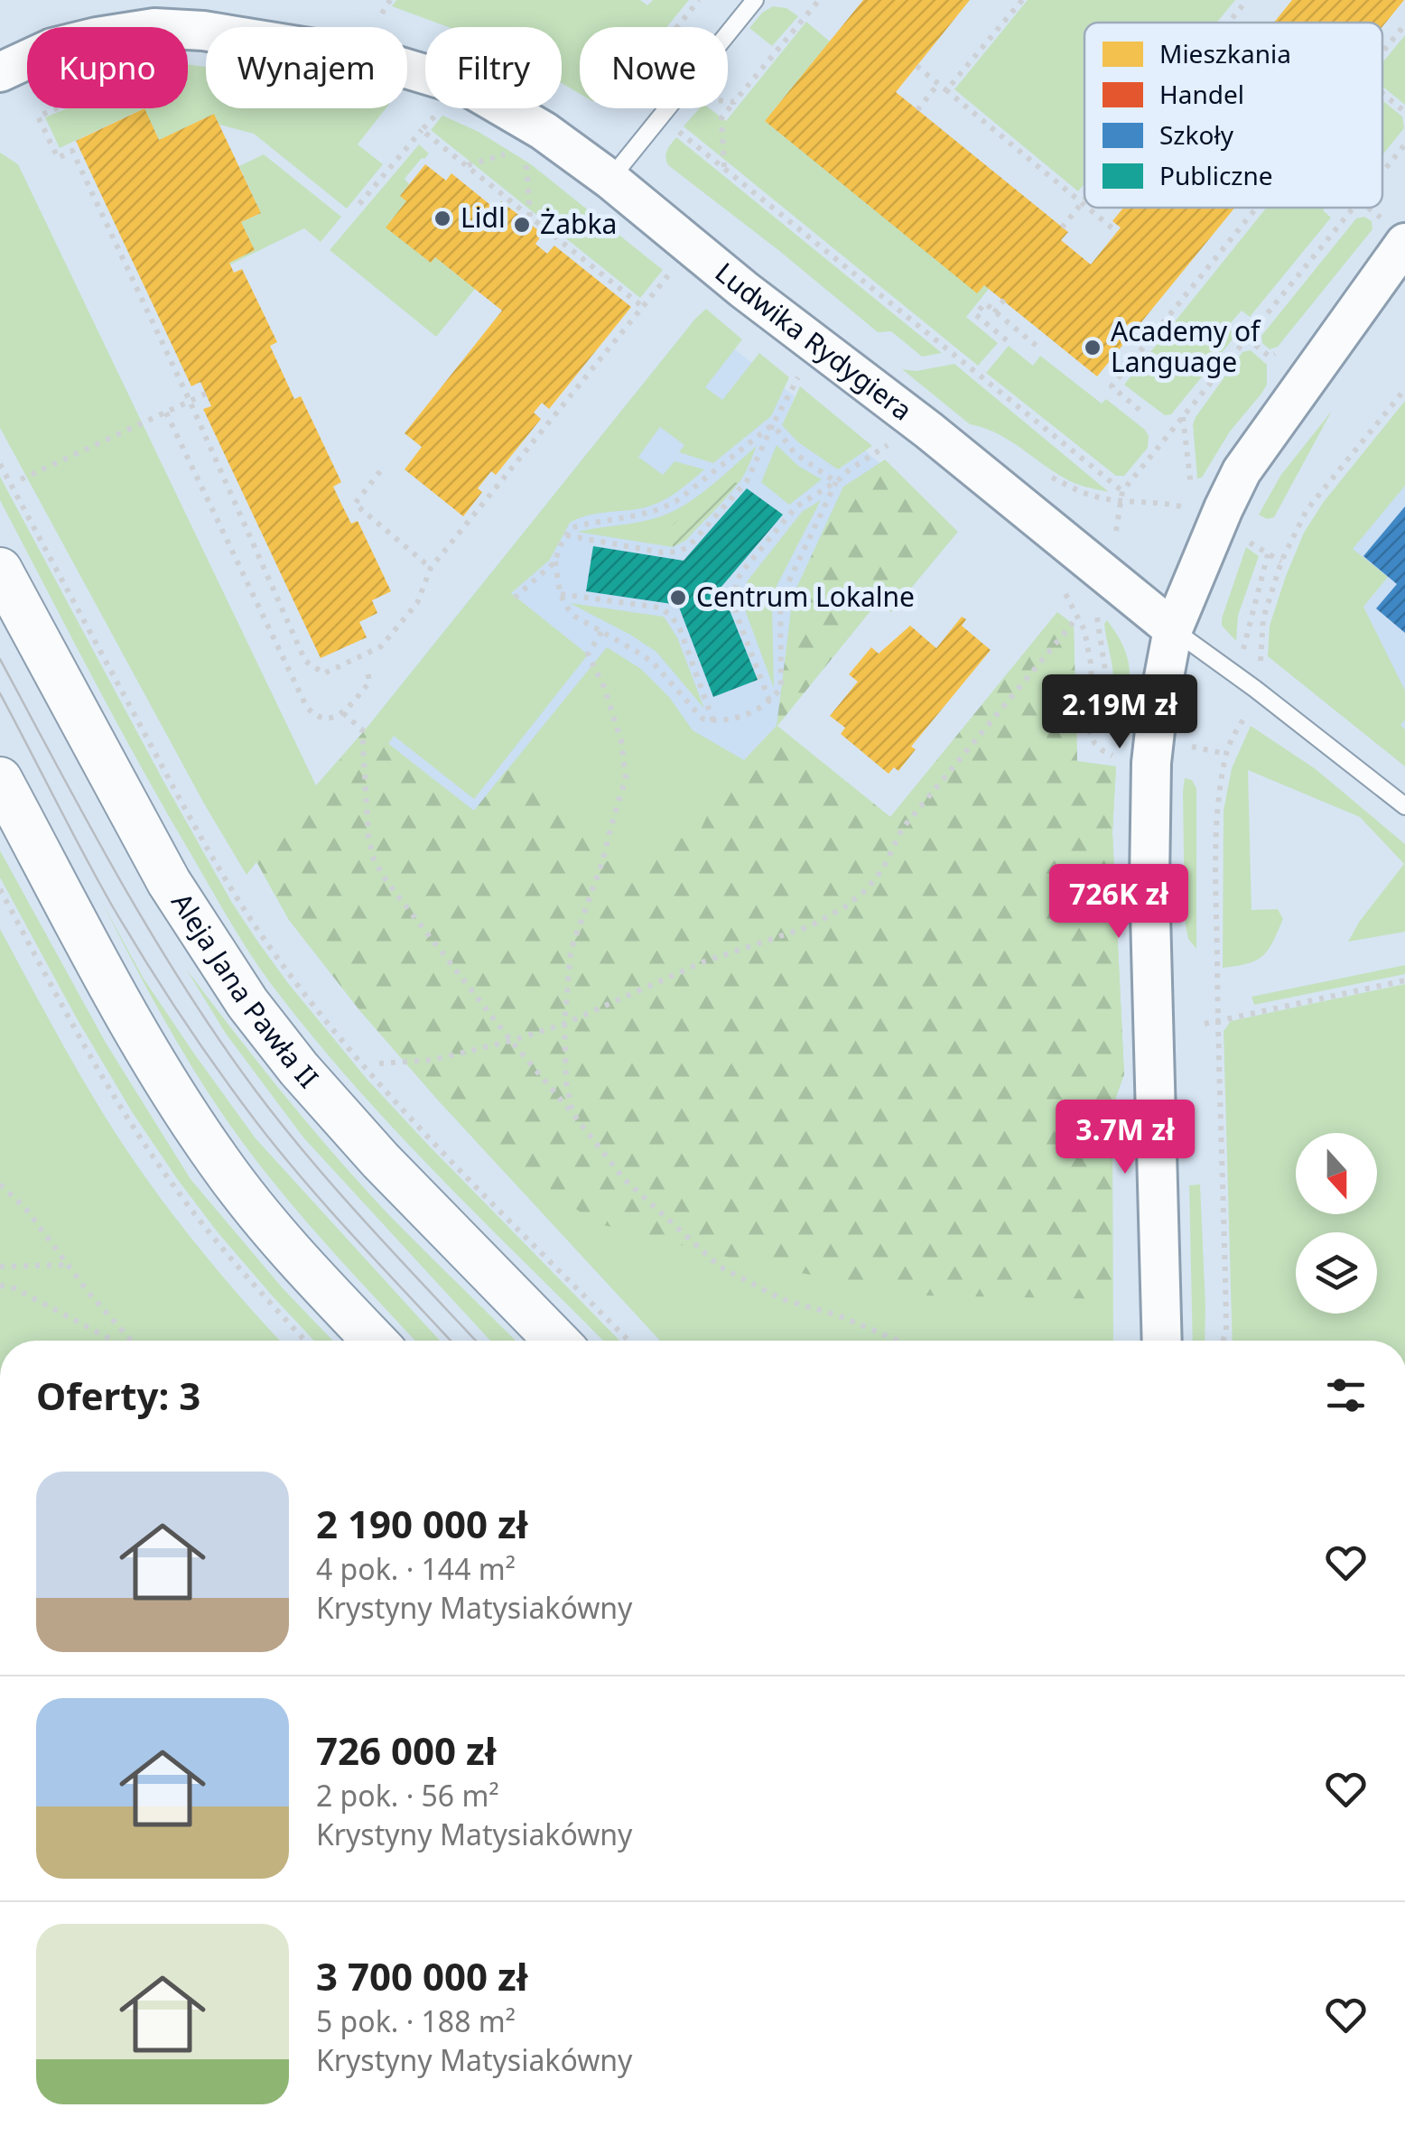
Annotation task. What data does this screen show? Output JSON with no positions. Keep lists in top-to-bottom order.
{
  "streets": {
    "main road": ["Aleja Jana Pawła II"],
    "street": ["Ludwika Rydygiera"]
  },
  "places": [
    "Lidl",
    "Żabka",
    "Academy of Language",
    "Centrum Lokalne"
  ],
  "legend": [
    "Mieszkania",
    "Handel",
    "Szkoły",
    "Publiczne"
  ],
  "north": "bottom",
  "page": {
    "chip": [
      "Kupno",
      "Wynajem",
      "Filtry",
      "Nowe"
    ],
    "price": ["2.19M zł", "726K zł", "3.7M zł"],
    "heading": "Oferty: 3",
    "list": [
      {
        "name": "2 190 000 zł",
        "note": "4 pok. · 144 m² · Krystyny Matysiakówny"
      },
      {
        "name": "726 000 zł",
        "note": "2 pok. · 56 m² · Krystyny Matysiakówny"
      },
      {
        "name": "3 700 000 zł",
        "note": "5 pok. · 188 m² · Krystyny Matysiakówny"
      }
    ]
  }
}
